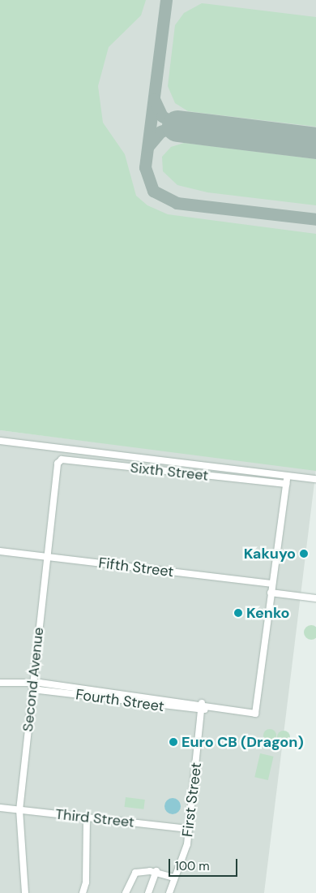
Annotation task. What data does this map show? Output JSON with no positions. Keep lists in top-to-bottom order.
{
  "streets": {
    "street": [
      "Sixth Street",
      "Fifth Street",
      "Second Avenue",
      "Fourth Street",
      "First Street",
      "Third Street"
    ]
  },
  "crossings": [
    ["Sixth Street", "Fifth Street"],
    ["Sixth Street", "Second Avenue"],
    ["Fifth Street", "Second Avenue"],
    ["Second Avenue", "Fourth Street"],
    ["Second Avenue", "Third Street"],
    ["Fourth Street", "First Street"],
    ["First Street", "Third Street"]
  ],
  "places": ["Kakuyo", "Kenko", "Euro CB (Dragon)"],
  "scale_bar": "100 m"
}
